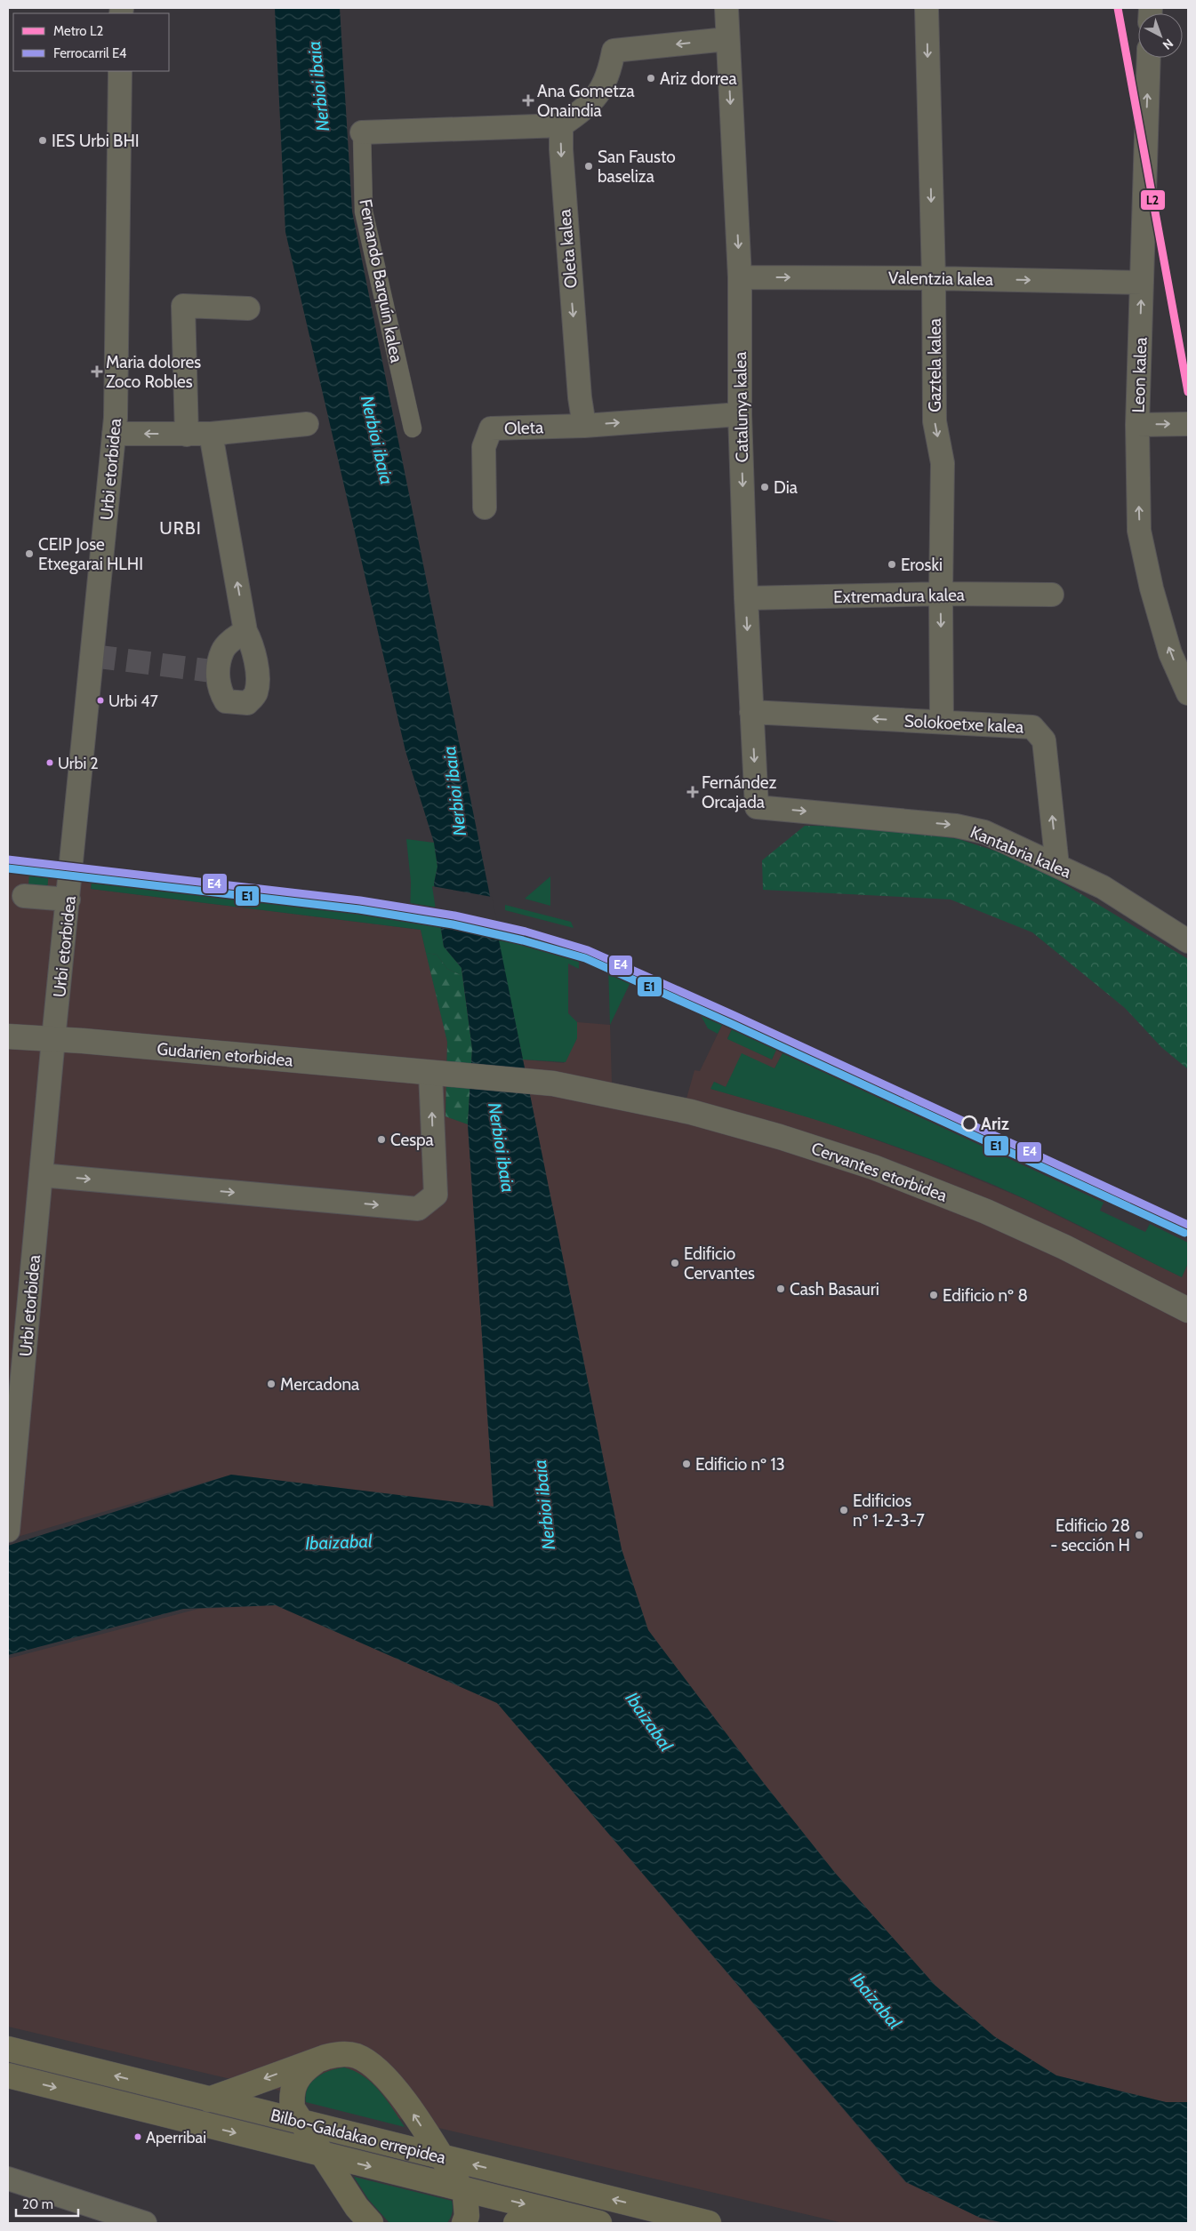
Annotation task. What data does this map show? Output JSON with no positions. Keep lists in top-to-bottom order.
{
  "streets": {
    "highway": ["Bilbo-Galdakao errepidea"],
    "street": [
      "Oleta kalea",
      "Valentzia kalea",
      "Fernando Barquín kalea",
      "Gaztela kalea",
      "Leon kalea",
      "Catalunya kalea",
      "Oleta",
      "Urbi etorbidea",
      "Extremadura kalea",
      "Solokoetxe kalea",
      "Kantabria kalea",
      "Gudarien etorbidea",
      "Cervantes etorbidea"
    ]
  },
  "crossings": [
    ["Oleta kalea", "Oleta"],
    ["Valentzia kalea", "Gaztela kalea"],
    ["Valentzia kalea", "Leon kalea"],
    ["Valentzia kalea", "Catalunya kalea"],
    ["Gaztela kalea", "Extremadura kalea"],
    ["Gaztela kalea", "Solokoetxe kalea"],
    ["Catalunya kalea", "Extremadura kalea"],
    ["Catalunya kalea", "Solokoetxe kalea"],
    ["Catalunya kalea", "Kantabria kalea"],
    ["Urbi etorbidea", "Gudarien etorbidea"],
    ["Solokoetxe kalea", "Kantabria kalea"],
    ["Gudarien etorbidea", "Cervantes etorbidea"]
  ],
  "one_way": [
    "Oleta kalea",
    "Valentzia kalea",
    "Gaztela kalea",
    "Leon kalea",
    "Catalunya kalea",
    "Solokoetxe kalea",
    "Kantabria kalea"
  ],
  "districts": ["URBI"],
  "water": ["Nerbioi ibaia", "Ibaizabal"],
  "places": {
    "other": [
      "Ariz dorrea",
      "IES Urbi BHI",
      "San Fausto baseliza",
      "Dia",
      "CEIP Jose Etxegarai HLHI",
      "Eroski",
      "Urbi 47",
      "Urbi 2",
      "Ariz",
      "Cespa",
      "Edificio Cervantes",
      "Cash Basauri",
      "Edificio nº 8",
      "Mercadona",
      "Edificio nº 13",
      "Edificios nº 1-2-3-7",
      "Edificio 28 - sección H",
      "Aperribai"
    ],
    "health": ["Ana Gometza Onaindia", "Maria dolores Zoco Robles", "Fernández Orcajada"]
  },
  "lines": ["metro line L2", "rail line E4", "transit line E1"],
  "legend": ["Metro L2", "Ferrocarril E4"],
  "scale_bar": "20 m",
  "north": "bottom right"
}
